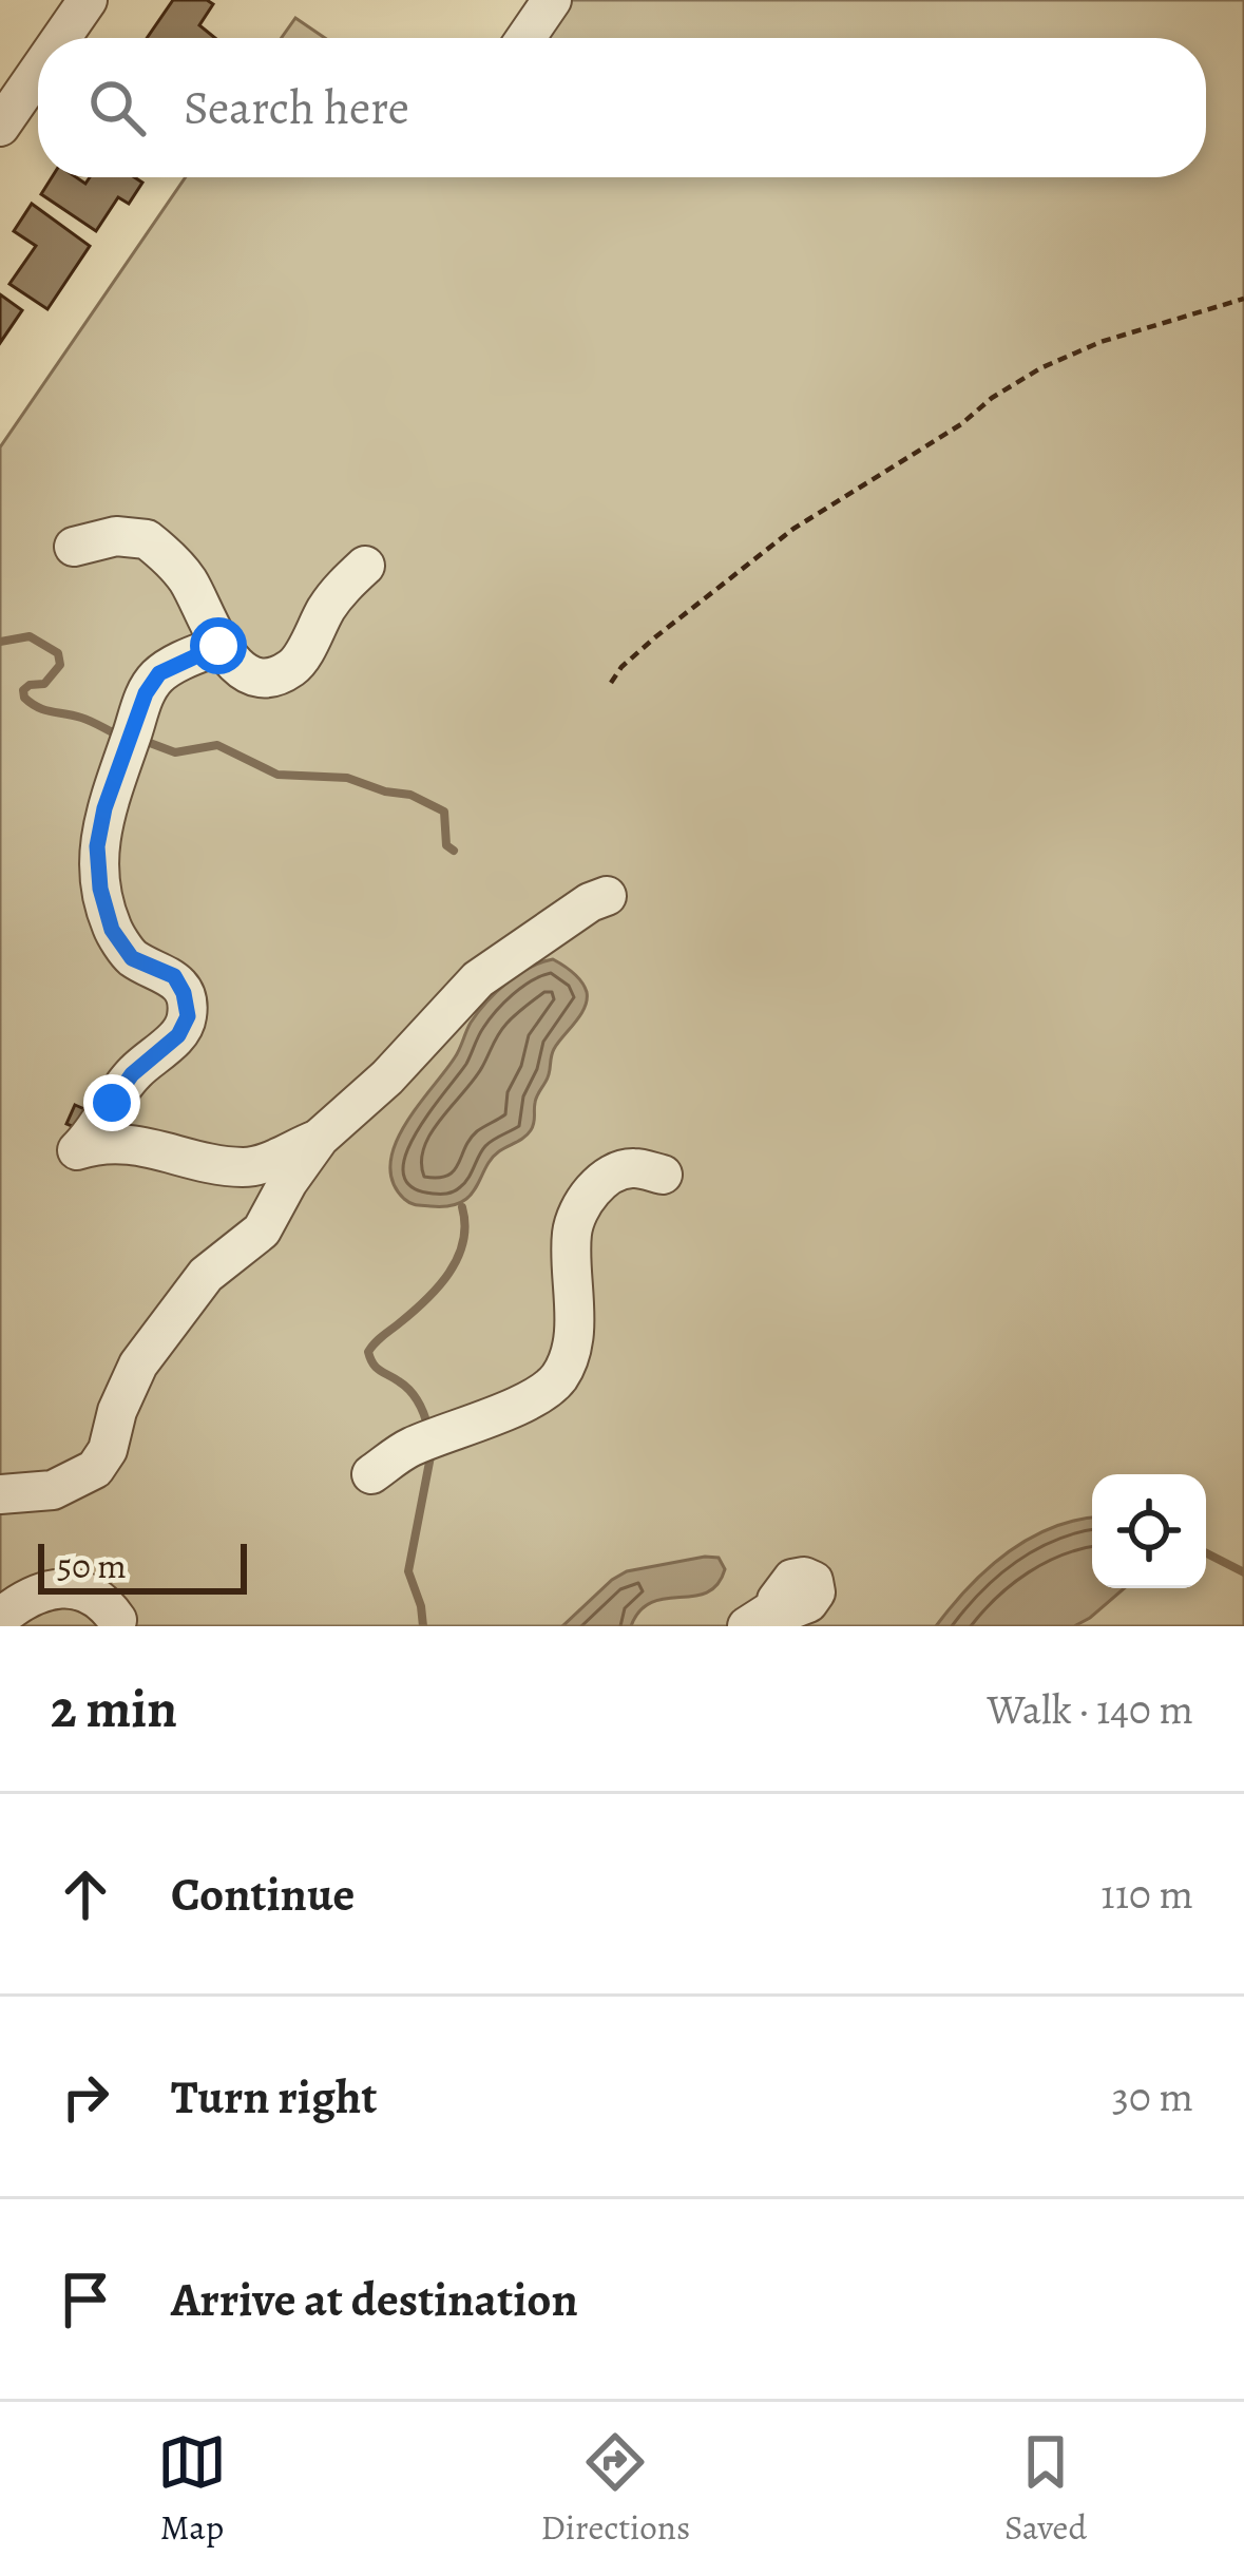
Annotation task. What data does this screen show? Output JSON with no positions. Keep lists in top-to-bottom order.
{
  "scale_bar": "50 m",
  "page": {
    "search": "Search here",
    "scale": "50 m",
    "heading": ["2 min", "Walk · 140 m"],
    "list": [
      ["Continue", "110 m"],
      ["Turn right", "30 m"],
      "Arrive at destination"
    ],
    "nav": ["Map", "Directions", "Saved"]
  }
}
